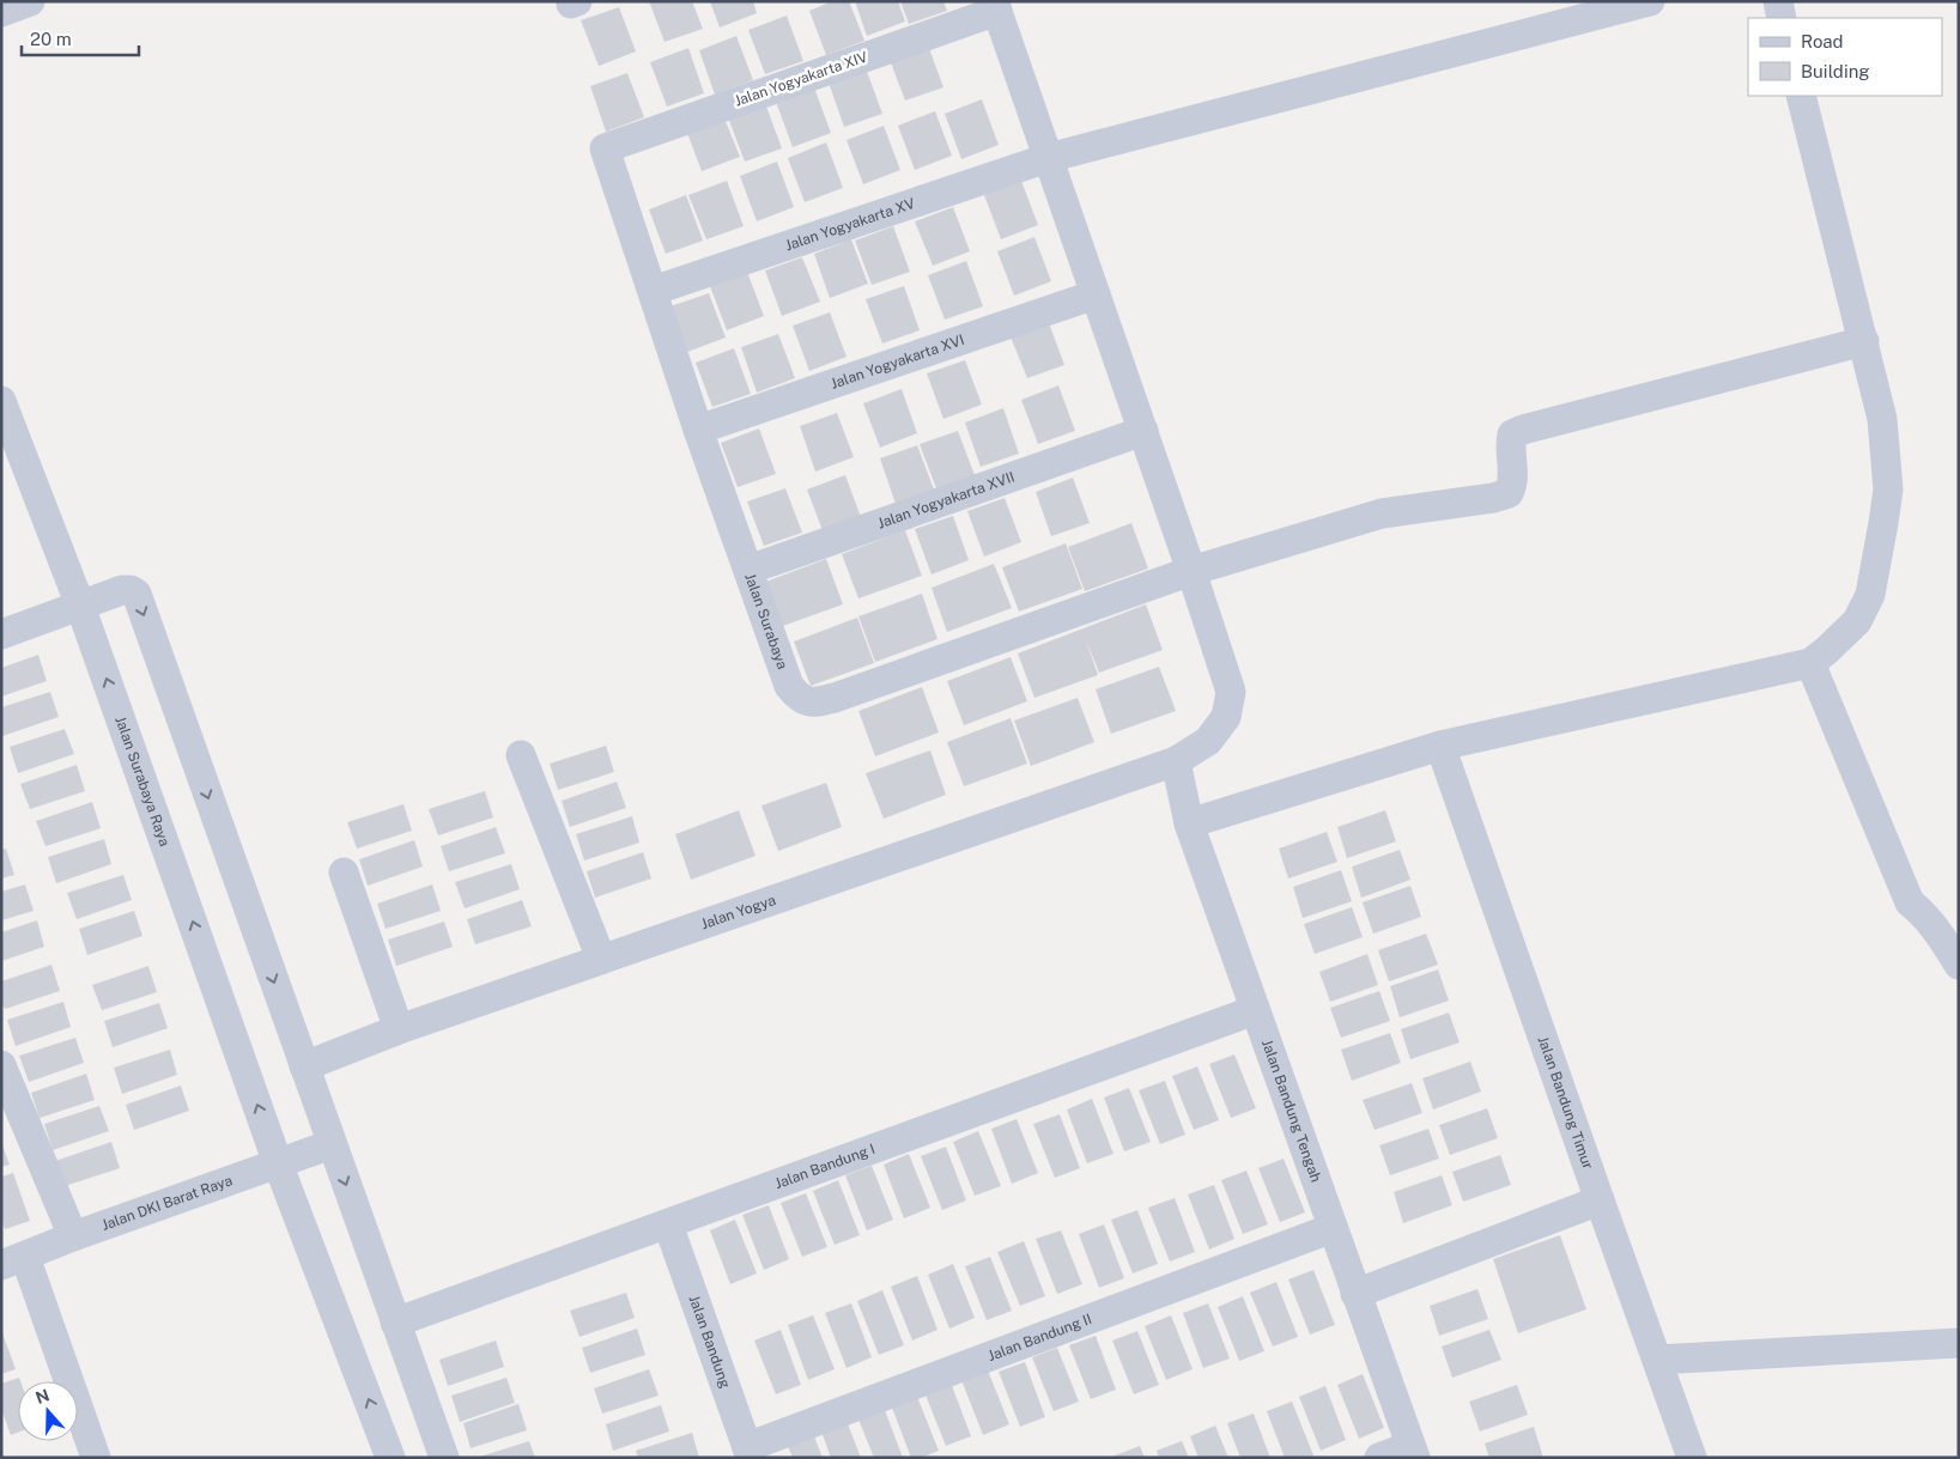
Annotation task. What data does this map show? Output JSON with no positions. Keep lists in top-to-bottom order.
{
  "streets": {
    "street": [
      "Jalan Yogyakarta XIV",
      "Jalan Yogyakarta XV",
      "Jalan Yogyakarta XVI",
      "Jalan Yogyakarta XVII",
      "Jalan Surabaya",
      "Jalan Surabaya Raya",
      "Jalan Yogya",
      "Jalan Bandung Timur",
      "Jalan Bandung Tengah",
      "Jalan Bandung I",
      "Jalan DKI Barat Raya",
      "Jalan Bandung II",
      "Jalan Bandung"
    ]
  },
  "crossings": [
    ["Jalan Yogyakarta XIV", "Jalan Surabaya"],
    ["Jalan Yogyakarta XIV", "Jalan Yogya"],
    ["Jalan Yogyakarta XV", "Jalan Surabaya"],
    ["Jalan Yogyakarta XV", "Jalan Yogya"],
    ["Jalan Yogyakarta XVI", "Jalan Surabaya"],
    ["Jalan Yogyakarta XVI", "Jalan Yogya"],
    ["Jalan Yogyakarta XVII", "Jalan Surabaya"],
    ["Jalan Yogyakarta XVII", "Jalan Yogya"],
    ["Jalan Surabaya", "Jalan Yogya"],
    ["Jalan Surabaya Raya", "Jalan DKI Barat Raya"],
    ["Jalan Yogya", "Jalan Bandung Tengah"],
    ["Jalan Bandung Tengah", "Jalan Bandung I"],
    ["Jalan Bandung Tengah", "Jalan Bandung II"],
    ["Jalan Bandung I", "Jalan Bandung"],
    ["Jalan Bandung II", "Jalan Bandung"]
  ],
  "legend": ["Road", "Building"],
  "scale_bar": "20 m",
  "north": "top"
}
